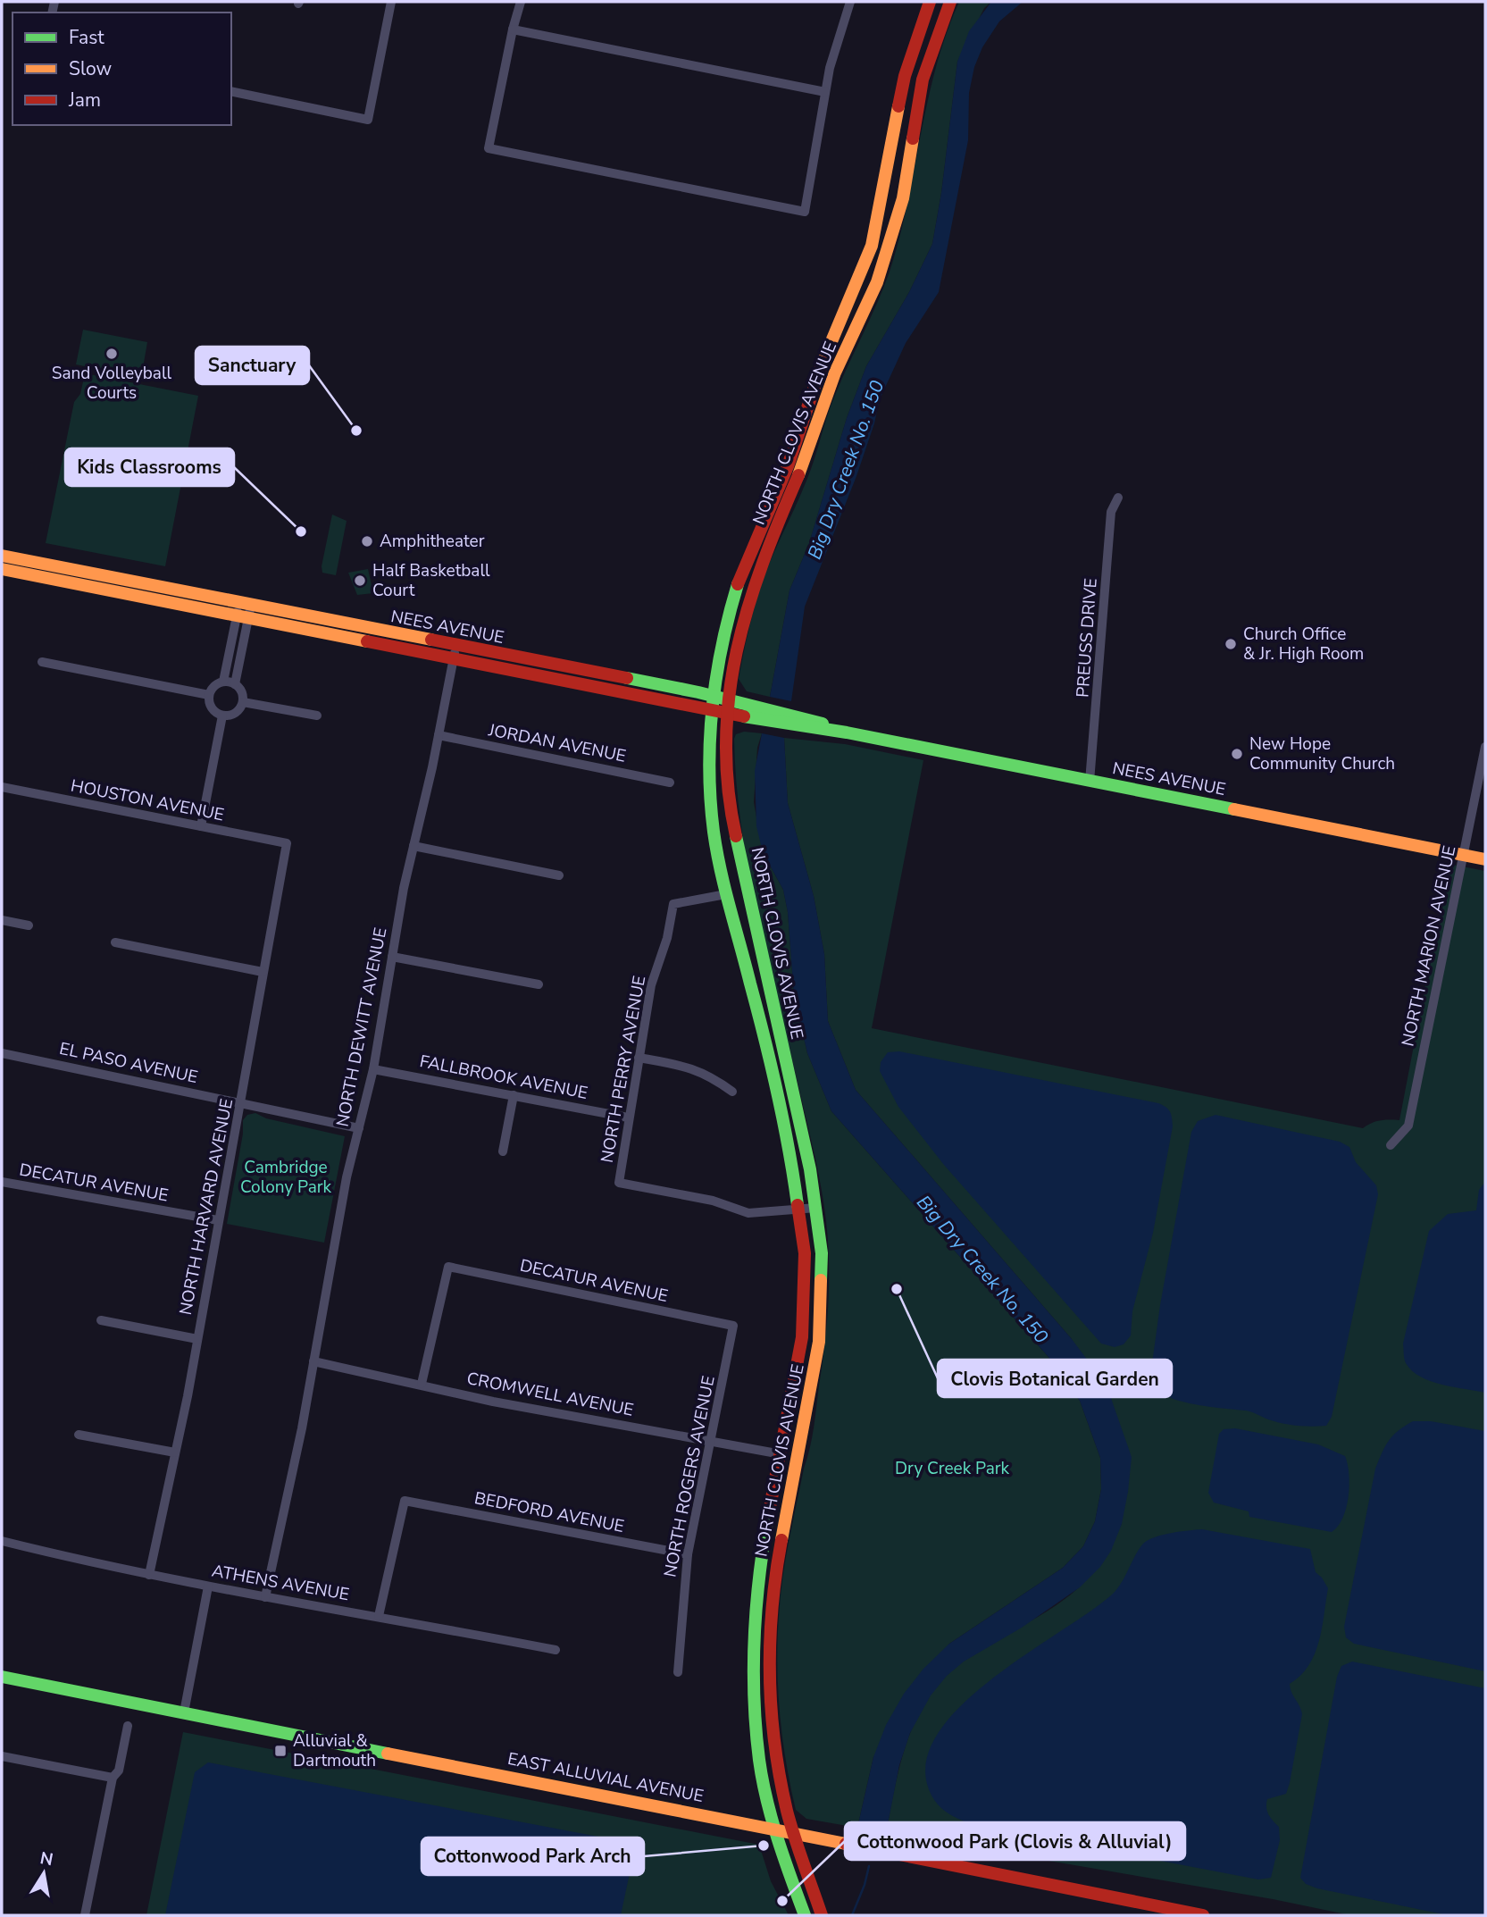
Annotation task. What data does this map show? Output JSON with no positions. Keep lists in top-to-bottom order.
{
  "streets": {
    "main road": ["NORTH CLOVIS AVENUE", "NEES AVENUE", "EAST ALLUVIAL AVENUE"],
    "street": [
      "PREUSS DRIVE",
      "JORDAN AVENUE",
      "HOUSTON AVENUE",
      "NORTH MARION AVENUE",
      "NORTH DEWITT AVENUE",
      "EL PASO AVENUE",
      "NORTH PERRY AVENUE",
      "FALLBROOK AVENUE",
      "DECATUR AVENUE",
      "NORTH HARVARD AVENUE",
      "CROMWELL AVENUE",
      "NORTH ROGERS AVENUE",
      "BEDFORD AVENUE",
      "ATHENS AVENUE"
    ]
  },
  "crossings": [
    ["NORTH CLOVIS AVENUE", "NEES AVENUE"],
    ["NORTH CLOVIS AVENUE", "NORTH PERRY AVENUE"],
    ["NORTH CLOVIS AVENUE", "CROMWELL AVENUE"],
    ["NORTH CLOVIS AVENUE", "EAST ALLUVIAL AVENUE"],
    ["NEES AVENUE", "PREUSS DRIVE"],
    ["NEES AVENUE", "NORTH MARION AVENUE"],
    ["NEES AVENUE", "NORTH DEWITT AVENUE"],
    ["JORDAN AVENUE", "NORTH DEWITT AVENUE"],
    ["HOUSTON AVENUE", "NORTH HARVARD AVENUE"],
    ["NORTH DEWITT AVENUE", "EL PASO AVENUE"],
    ["NORTH DEWITT AVENUE", "FALLBROOK AVENUE"],
    ["NORTH DEWITT AVENUE", "CROMWELL AVENUE"],
    ["NORTH DEWITT AVENUE", "ATHENS AVENUE"],
    ["EL PASO AVENUE", "NORTH HARVARD AVENUE"],
    ["NORTH PERRY AVENUE", "FALLBROOK AVENUE"],
    ["DECATUR AVENUE", "NORTH HARVARD AVENUE"],
    ["DECATUR AVENUE", "CROMWELL AVENUE"],
    ["DECATUR AVENUE", "NORTH ROGERS AVENUE"],
    ["NORTH HARVARD AVENUE", "ATHENS AVENUE"],
    ["CROMWELL AVENUE", "NORTH ROGERS AVENUE"],
    ["NORTH ROGERS AVENUE", "BEDFORD AVENUE"],
    ["BEDFORD AVENUE", "ATHENS AVENUE"]
  ],
  "water": ["Big Dry Creek No. 150"],
  "parks": ["Cambridge Colony Park", "Dry Creek Park"],
  "places": {
    "other": [
      "Sand Volleyball Courts",
      "Sanctuary",
      "Kids Classrooms",
      "Amphitheater",
      "Half Basketball Court",
      "Church Office & Jr. High Room",
      "New Hope Community Church",
      "Clovis Botanical Garden",
      "Cottonwood Park Arch",
      "Cottonwood Park (Clovis & Alluvial)"
    ],
    "transit": ["Alluvial & Dartmouth"]
  },
  "legend": ["Fast", "Slow", "Jam"],
  "north": "top"
}
